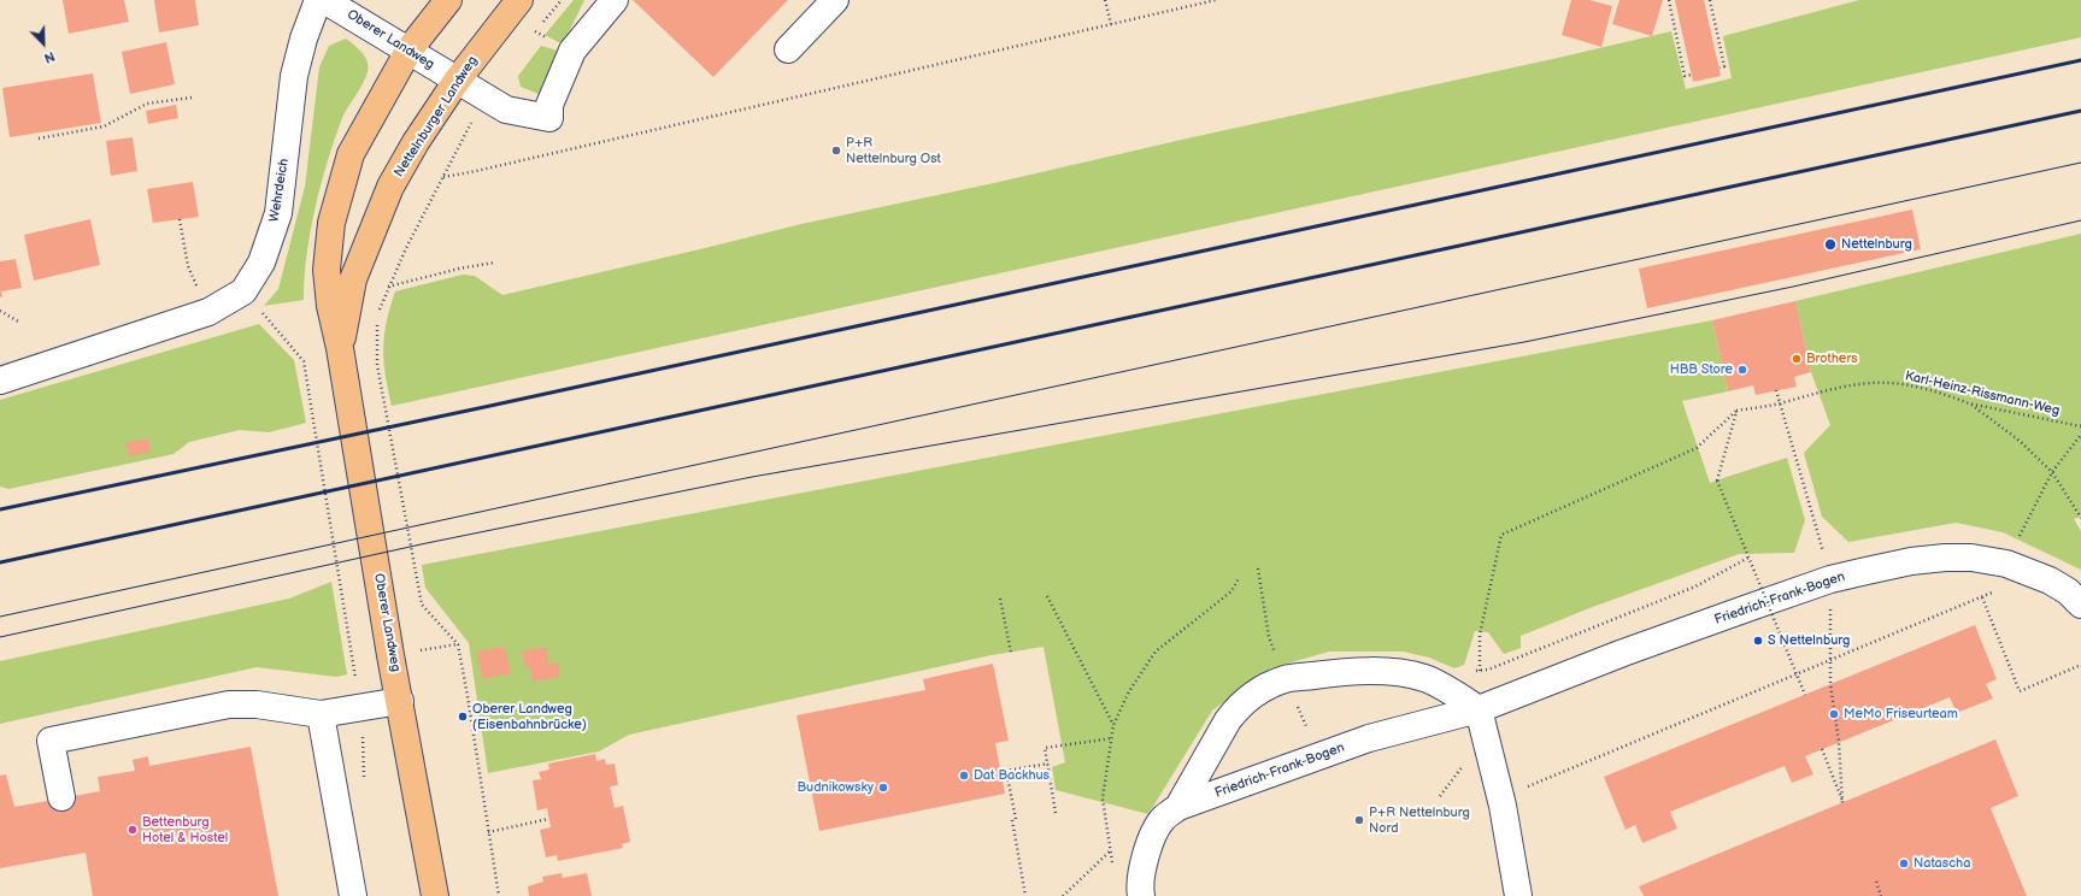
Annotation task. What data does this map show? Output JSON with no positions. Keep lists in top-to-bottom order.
{
  "streets": {
    "main road": ["Oberer Landweg", "Nettelnburger Landweg"],
    "street": ["Wehrdeich", "Friedrich-Frank-Bogen"],
    "path": ["Karl-Heinz-Rissmann-Weg"]
  },
  "crossings": [
    ["Oberer Landweg", "Nettelnburger Landweg"]
  ],
  "places": [
    "P+R Nettelnburg Ost",
    "Nettelnburg",
    "Brothers",
    "HBB Store",
    "S Nettelnburg",
    "MeMo Friseurteam",
    "Oberer Landweg (Eisenbahnbrücke)",
    "Dat Backhus",
    "Budnikowsky",
    "P+R Nettelnburg Nord",
    "Bettenburg Hotel & Hostel",
    "Natascha"
  ],
  "north": "bottom right"
}
